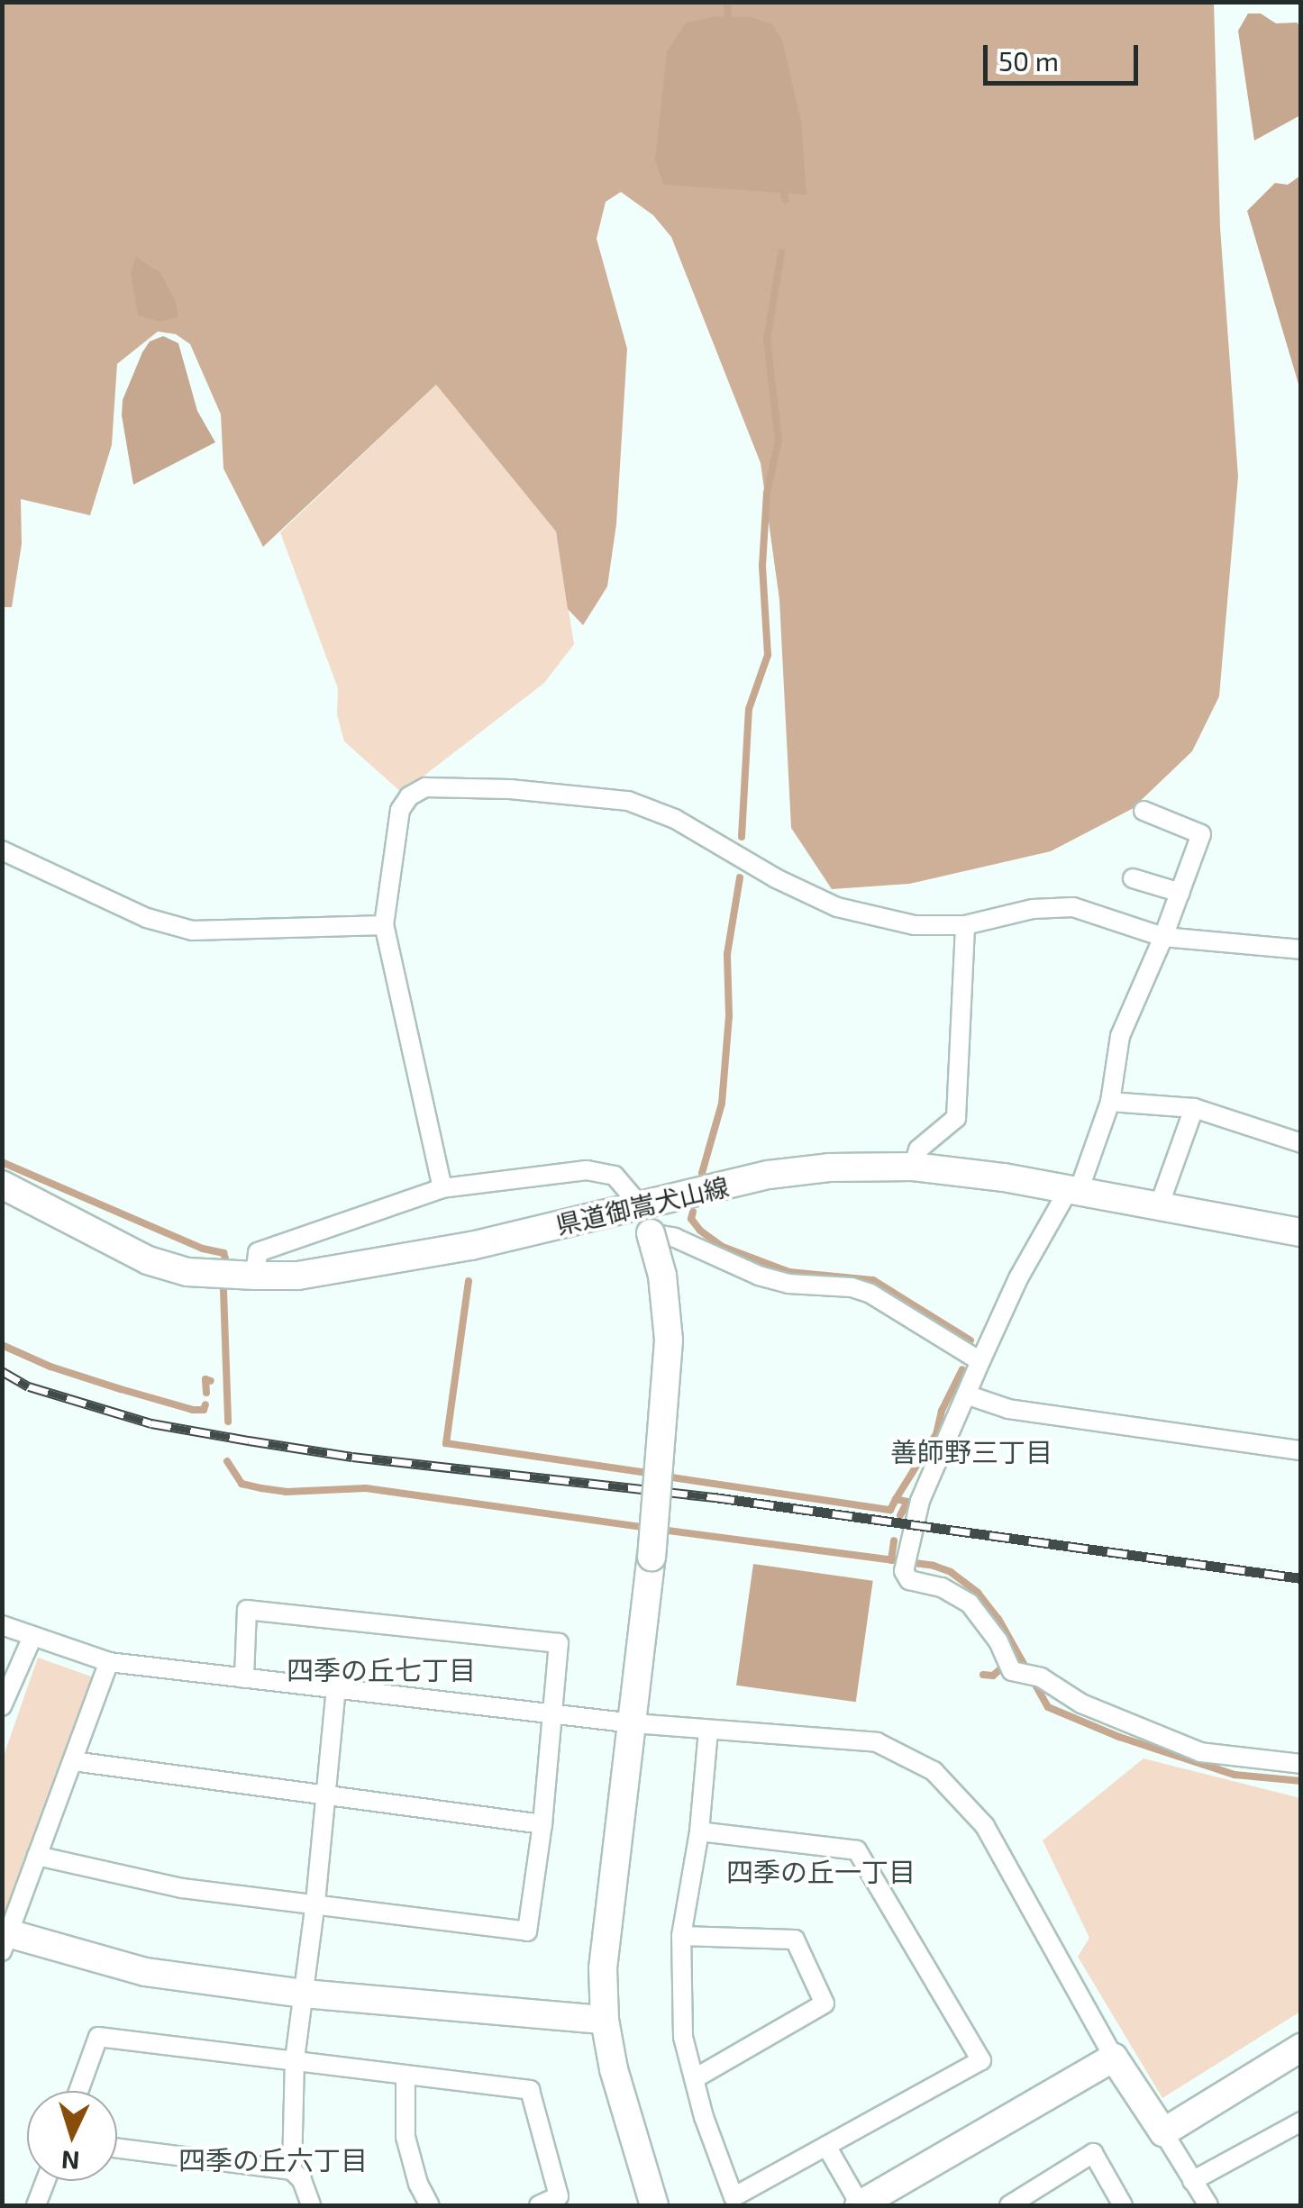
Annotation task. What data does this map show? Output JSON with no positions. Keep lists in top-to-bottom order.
{
  "streets": {
    "street": ["県道御嵩犬山線"]
  },
  "districts": [
    "善師野三丁目",
    "四季の丘七丁目",
    "四季の丘一丁目",
    "四季の丘六丁目"
  ],
  "scale_bar": "50 m",
  "north": "bottom"
}
